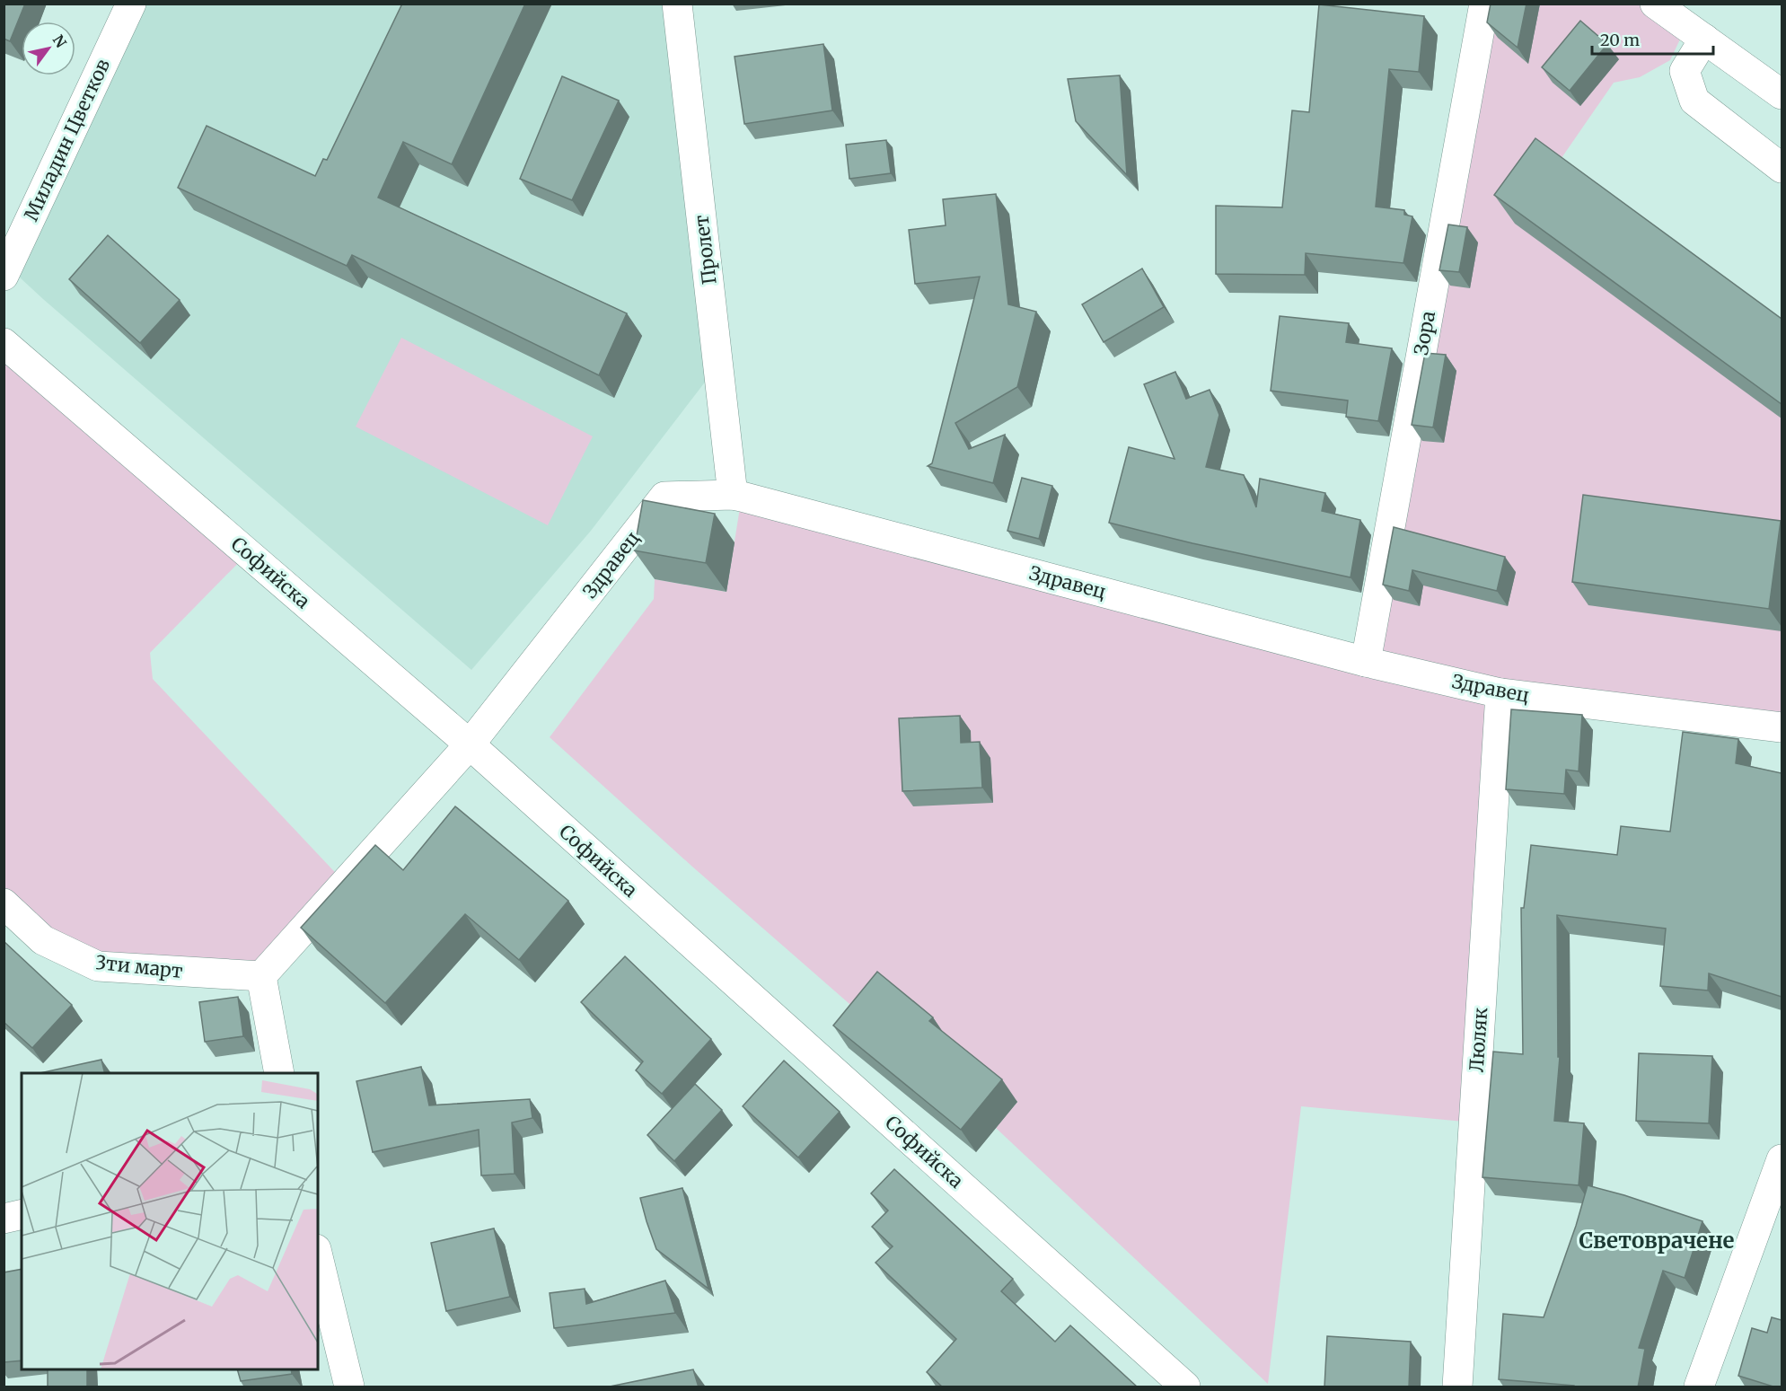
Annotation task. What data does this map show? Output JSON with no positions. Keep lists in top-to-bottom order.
{
  "streets": {
    "street": [
      "Миладин Цветков",
      "Пролет",
      "Зора",
      "Здравец",
      "Софийска",
      "3ти март",
      "Люляк"
    ]
  },
  "crossings": [
    ["Пролет", "Здравец"],
    ["Зора", "Здравец"],
    ["Здравец", "Софийска"],
    ["Здравец", "Люляк"]
  ],
  "districts": ["Световрачене"],
  "scale_bar": "20 m",
  "north": "top right"
}
